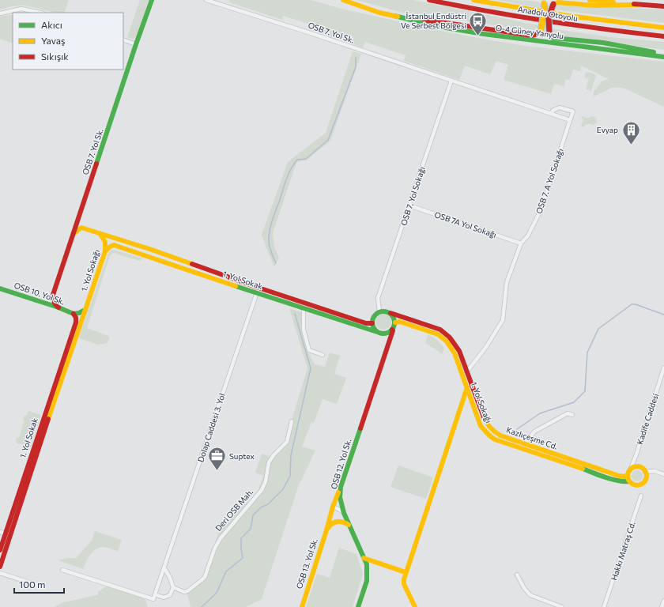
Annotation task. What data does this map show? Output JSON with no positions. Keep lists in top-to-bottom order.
{
  "streets": {
    "main road": [
      "Anadolu Otoyolu",
      "O-4 Güney Yanyolu",
      "OSB 7. Yol Sk.",
      "1. Yol Sokağı",
      "1. Yol Sokak",
      "OSB 10. Yol Sk.",
      "Kazlıçeşme Cd.",
      "OSB 12. Yol Sk.",
      "OSB 13. Yol Sk."
    ],
    "street": [
      "OSB 7. A Yol Sokağı",
      "OSB 7. Yol Sokağı",
      "OSB 7A Yol Sokağı",
      "Kadife Caddesi",
      "Dolap Caddesi 3. Yol",
      "Deri OSB Mah.",
      "Hakkı Matraş Cd."
    ]
  },
  "crossings": [
    ["OSB 7. Yol Sk.", "OSB 7. Yol Sokağı"],
    ["OSB 7. A Yol Sokağı", "OSB 7A Yol Sokağı"],
    ["OSB 7. A Yol Sokağı", "1. Yol Sokağı"],
    ["OSB 7. A Yol Sokağı", "Kazlıçeşme Cd."],
    ["OSB 7. Yol Sokağı", "OSB 7A Yol Sokağı"],
    ["OSB 7. Yol Sokağı", "1. Yol Sokağı"],
    ["OSB 7. Yol Sokağı", "1. Yol Sokak"],
    ["OSB 7. Yol Sokağı", "OSB 12. Yol Sk."],
    ["1. Yol Sokağı", "1. Yol Sokak"],
    ["1. Yol Sokağı", "Kadife Caddesi"],
    ["1. Yol Sokağı", "Kazlıçeşme Cd."],
    ["1. Yol Sokağı", "OSB 12. Yol Sk."],
    ["1. Yol Sokak", "Dolap Caddesi 3. Yol"],
    ["1. Yol Sokak", "OSB 12. Yol Sk."],
    ["Kadife Caddesi", "Kazlıçeşme Cd."],
    ["OSB 12. Yol Sk.", "OSB 13. Yol Sk."]
  ],
  "places": {
    "bus stop": ["İstanbul Endüstri Ve Serbest Bölgesi"],
    "building": ["Evyap"],
    "office": ["Suptex"]
  },
  "legend": ["Akıcı", "Yavaş", "Sıkışık"],
  "scale_bar": "100 m"
}
